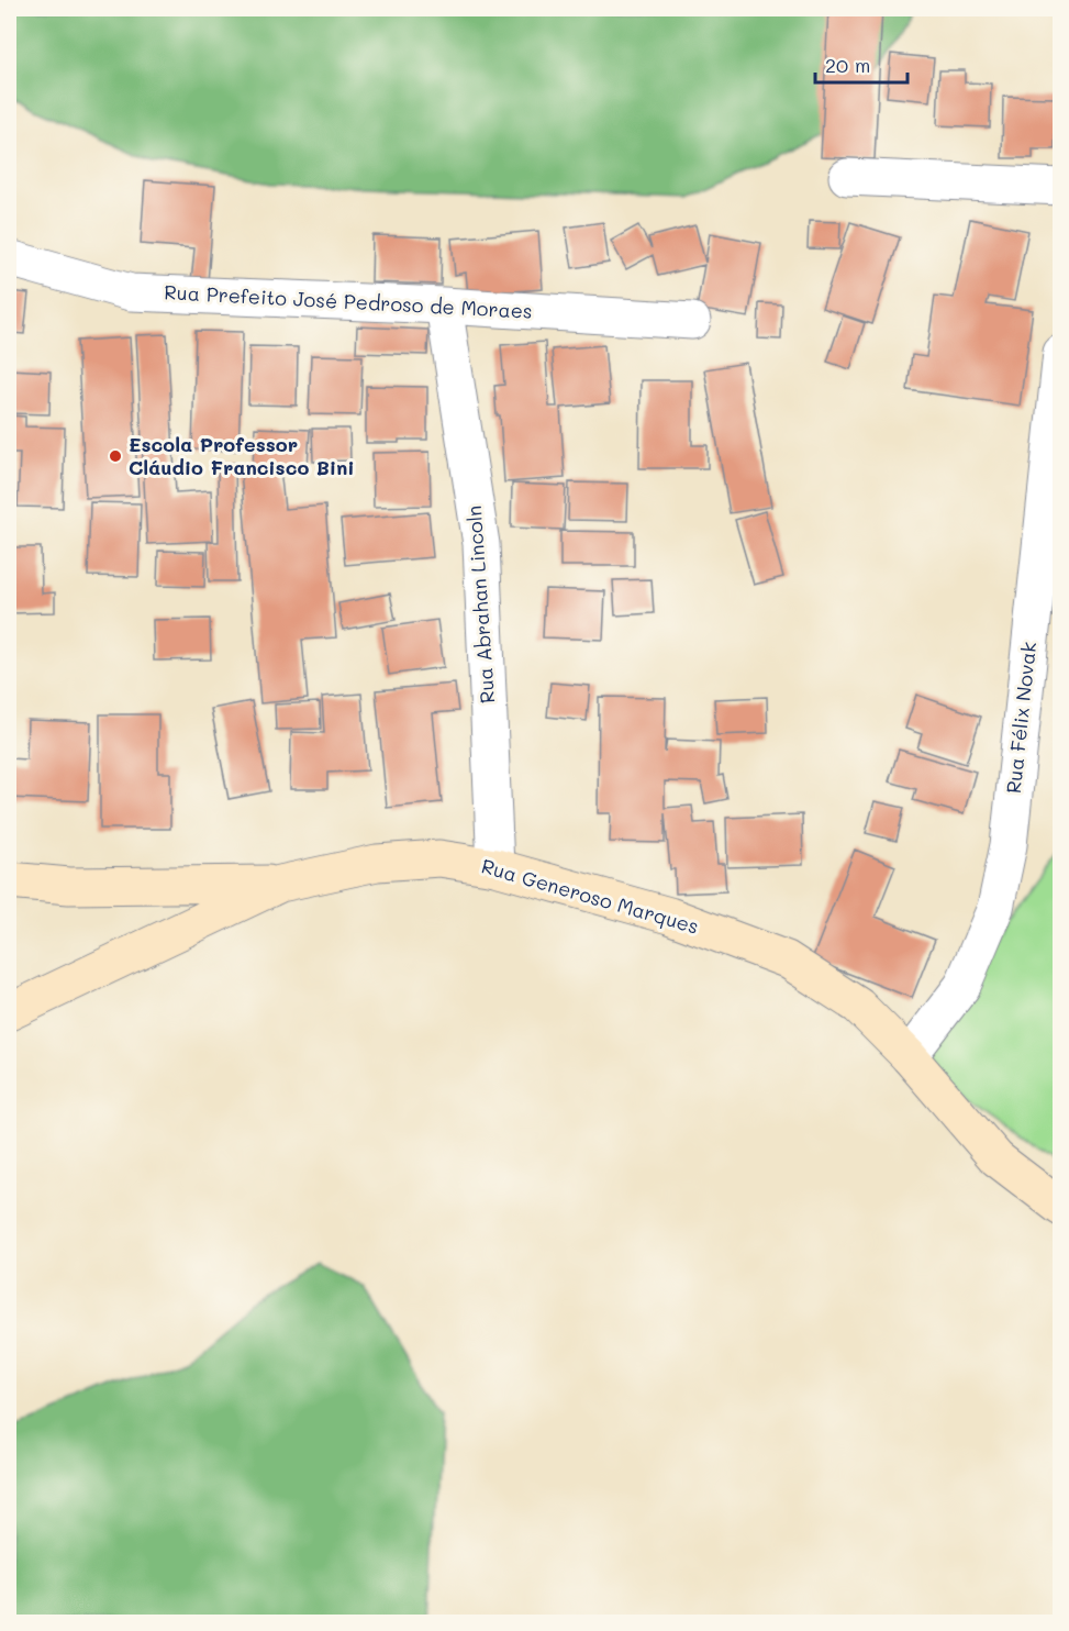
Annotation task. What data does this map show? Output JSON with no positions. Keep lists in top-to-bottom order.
{
  "streets": {
    "street": [
      "Rua Prefeito José Pedroso de Moraes",
      "Rua Abrahan Lincoln",
      "Rua Félix Novak",
      "Rua Generoso Marques"
    ]
  },
  "crossings": [
    ["Rua Prefeito José Pedroso de Moraes", "Rua Abrahan Lincoln"],
    ["Rua Abrahan Lincoln", "Rua Generoso Marques"],
    ["Rua Félix Novak", "Rua Generoso Marques"]
  ],
  "places": ["Escola Professor Cláudio Francisco Bini"],
  "scale_bar": "20 m"
}
